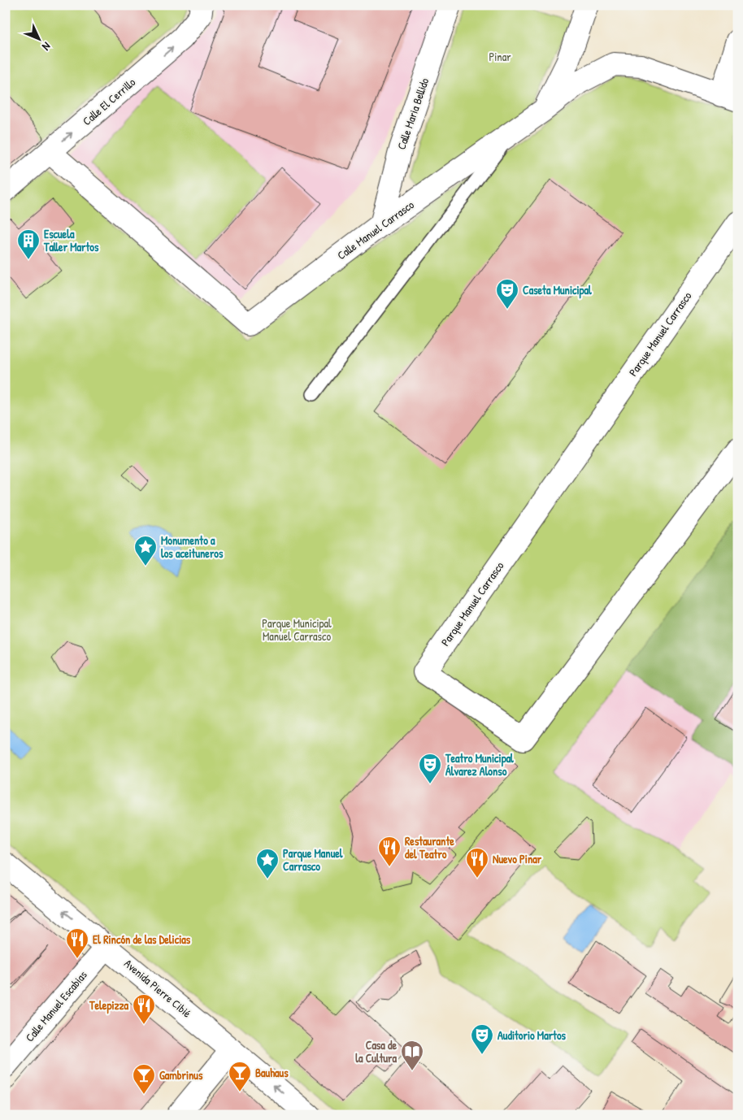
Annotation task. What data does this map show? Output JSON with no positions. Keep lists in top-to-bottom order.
{
  "streets": {
    "street": [
      "Calle El Cerrillo",
      "Calle Maria Bellido",
      "Calle Manuel Carrasco",
      "Parque Manuel Carrasco",
      "Avenida Pierre Cibié",
      "Calle Manuel Escabias"
    ]
  },
  "crossings": [
    ["Calle El Cerrillo", "Calle Manuel Carrasco"],
    ["Calle Maria Bellido", "Calle Manuel Carrasco"],
    ["Avenida Pierre Cibié", "Calle Manuel Escabias"]
  ],
  "one_way": ["Calle El Cerrillo", "Avenida Pierre Cibié"],
  "parks": ["Pinar", "Parque Municipal Manuel Carrasco"],
  "places": {
    "building": ["Escuela Taller Martos"],
    "theatre": ["Caseta Municipal", "Teatro Municipal Álvarez Alonso", "Auditorio Martos"],
    "place": ["Monumento a los aceituneros", "Parque Manuel Carrasco"],
    "restaurant": [
      "Restaurante del Teatro",
      "Nuevo Pinar",
      "El Rincón de las Delicias",
      "Telepizza"
    ],
    "library": ["Casa de la Cultura"],
    "bar": ["Bauhaus", "Gambrinus"]
  },
  "north": "bottom right"
}
